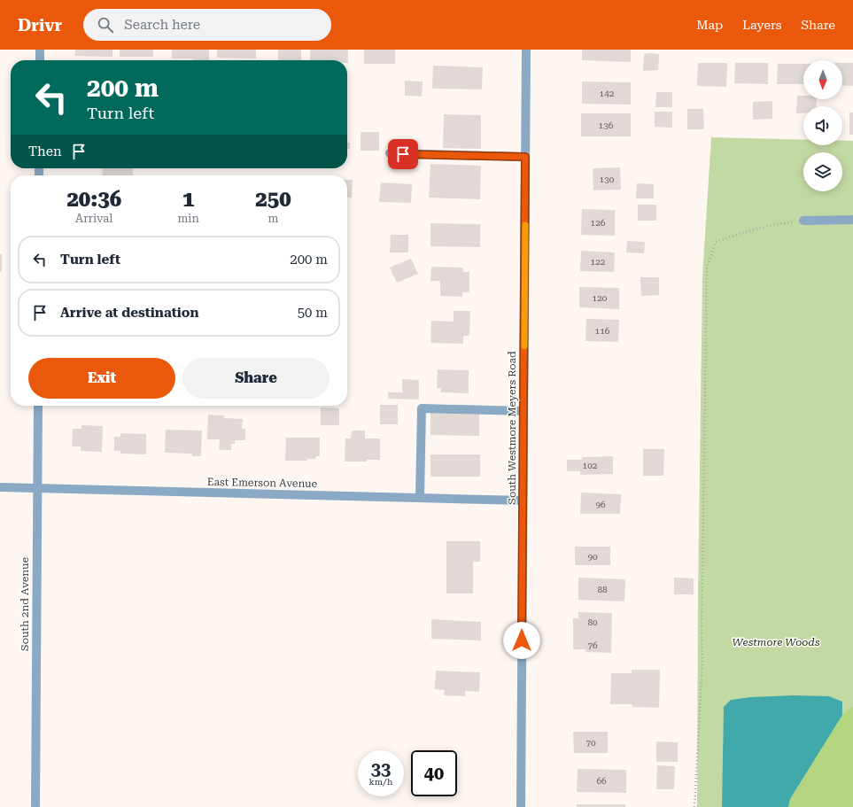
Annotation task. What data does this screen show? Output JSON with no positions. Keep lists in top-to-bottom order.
{
  "streets": {
    "street": ["South Westmore Meyers Road", "East Emerson Avenue", "South 2nd Avenue"]
  },
  "crossings": [
    ["South Westmore Meyers Road", "East Emerson Avenue"],
    ["East Emerson Avenue", "South 2nd Avenue"]
  ],
  "parks": ["Westmore Woods"],
  "house_numbers": [
    "142",
    "136",
    "130",
    "126",
    "122",
    "120",
    "116",
    "102",
    "96",
    "90",
    "88",
    "80",
    "76",
    "70",
    "66"
  ],
  "north": "bottom",
  "page": {
    "header": "Drivr",
    "search": "Search here",
    "nav": ["Map", "Layers", "Share"],
    "turn": ["200 m", "Turn left"],
    "then": "Then",
    "eta": [
      "20:36",
      "Arrival",
      "1",
      "min",
      "250",
      "m"
    ],
    "list": [
      {
        "name": "Turn left",
        "value": "200 m"
      },
      {
        "name": "Arrive at destination",
        "value": "50 m"
      }
    ],
    "buttons": ["Exit", "Share"],
    "speed": "33 km/h",
    "limit": "40"
  }
}
